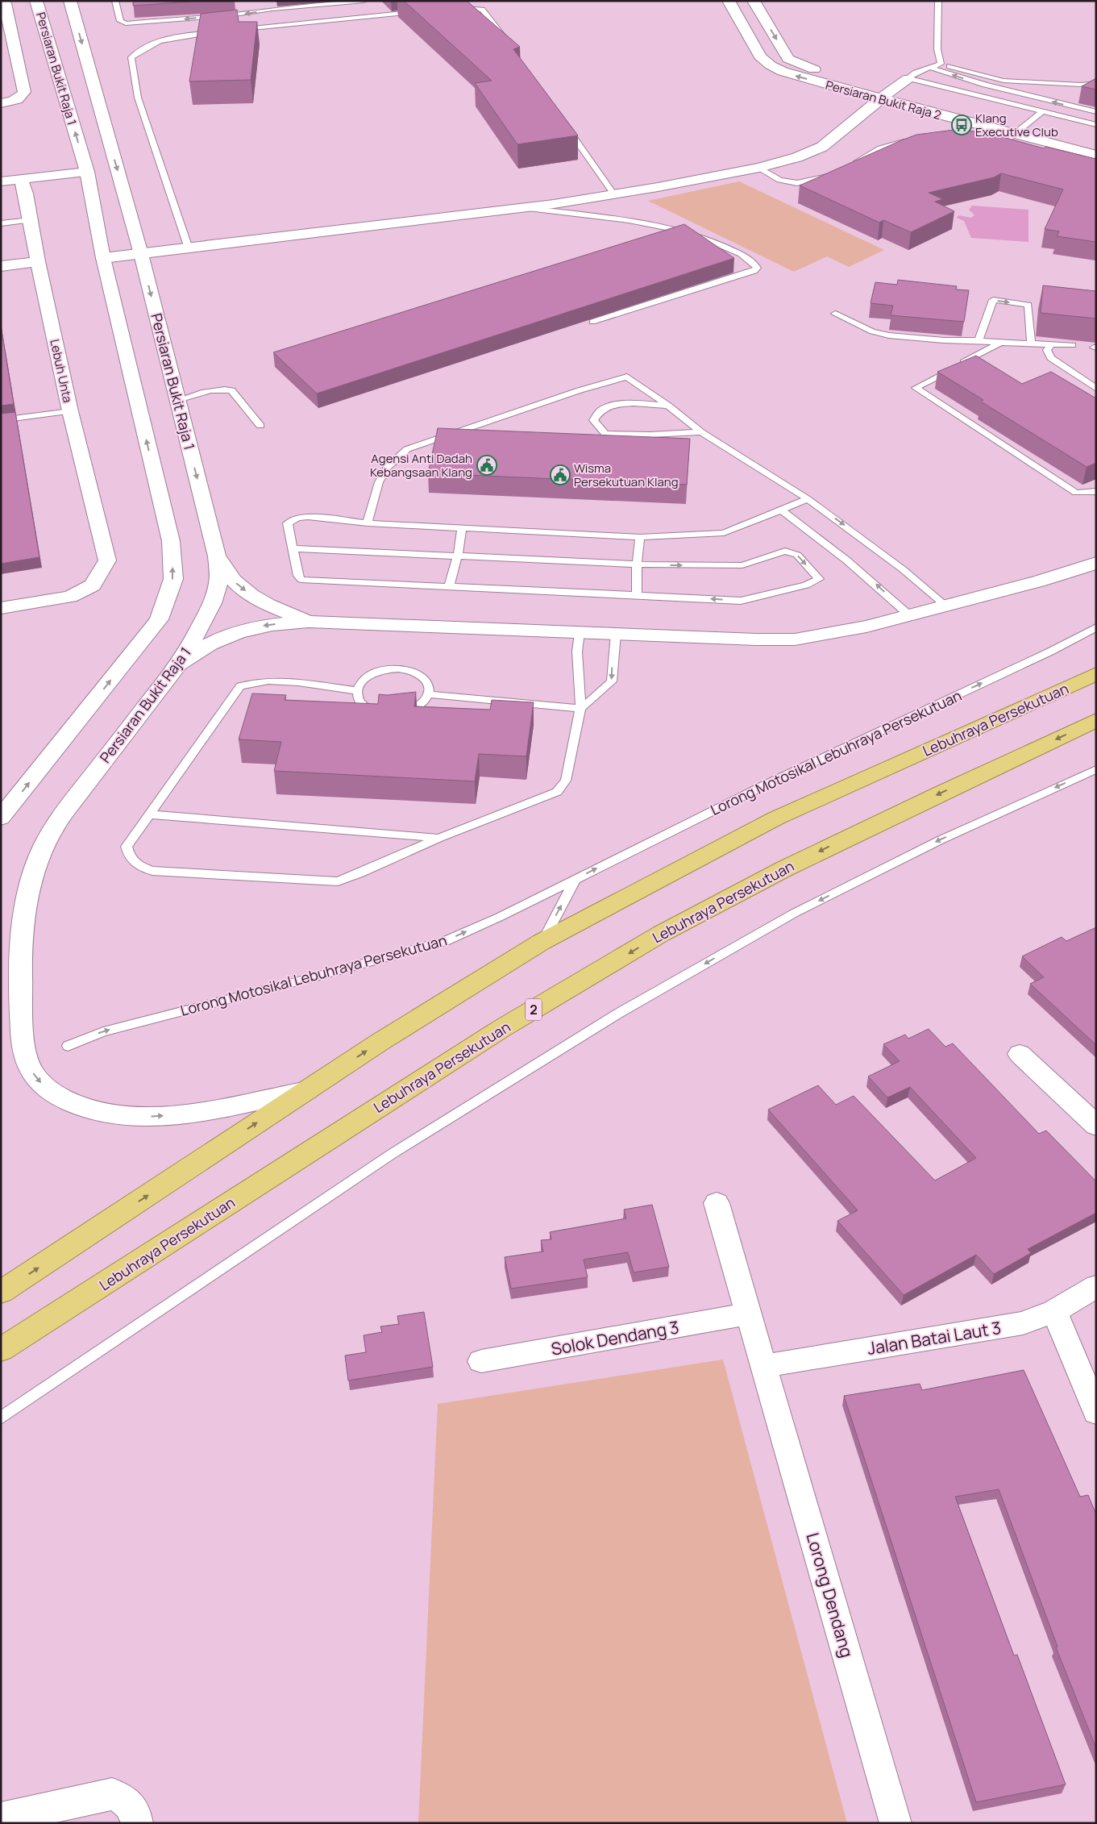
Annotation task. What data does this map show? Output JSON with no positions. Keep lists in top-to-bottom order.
{
  "streets": {
    "highway": ["Lebuhraya Persekutuan", "2"],
    "street": [
      "Persiaran Bukit Raja 1",
      "Persiaran Bukit Raja 2",
      "Lebuh Unta",
      "Solok Dendang 3",
      "Jalan Batai Laut 3",
      "Lorong Dendang"
    ],
    "lane": ["Lorong Motosikal Lebuhraya Persekutuan"]
  },
  "crossings": [
    ["Persiaran Bukit Raja 1", "Lebuhraya Persekutuan"],
    ["Solok Dendang 3", "Lorong Dendang"],
    ["Jalan Batai Laut 3", "Lorong Dendang"]
  ],
  "one_way": ["Lorong Motosikal Lebuhraya Persekutuan"],
  "places": {
    "bus stop": ["Klang Executive Club"],
    "public building": ["Agensi Anti Dadah Kebangsaan Klang", "Wisma Persekutuan Klang"]
  }
}
